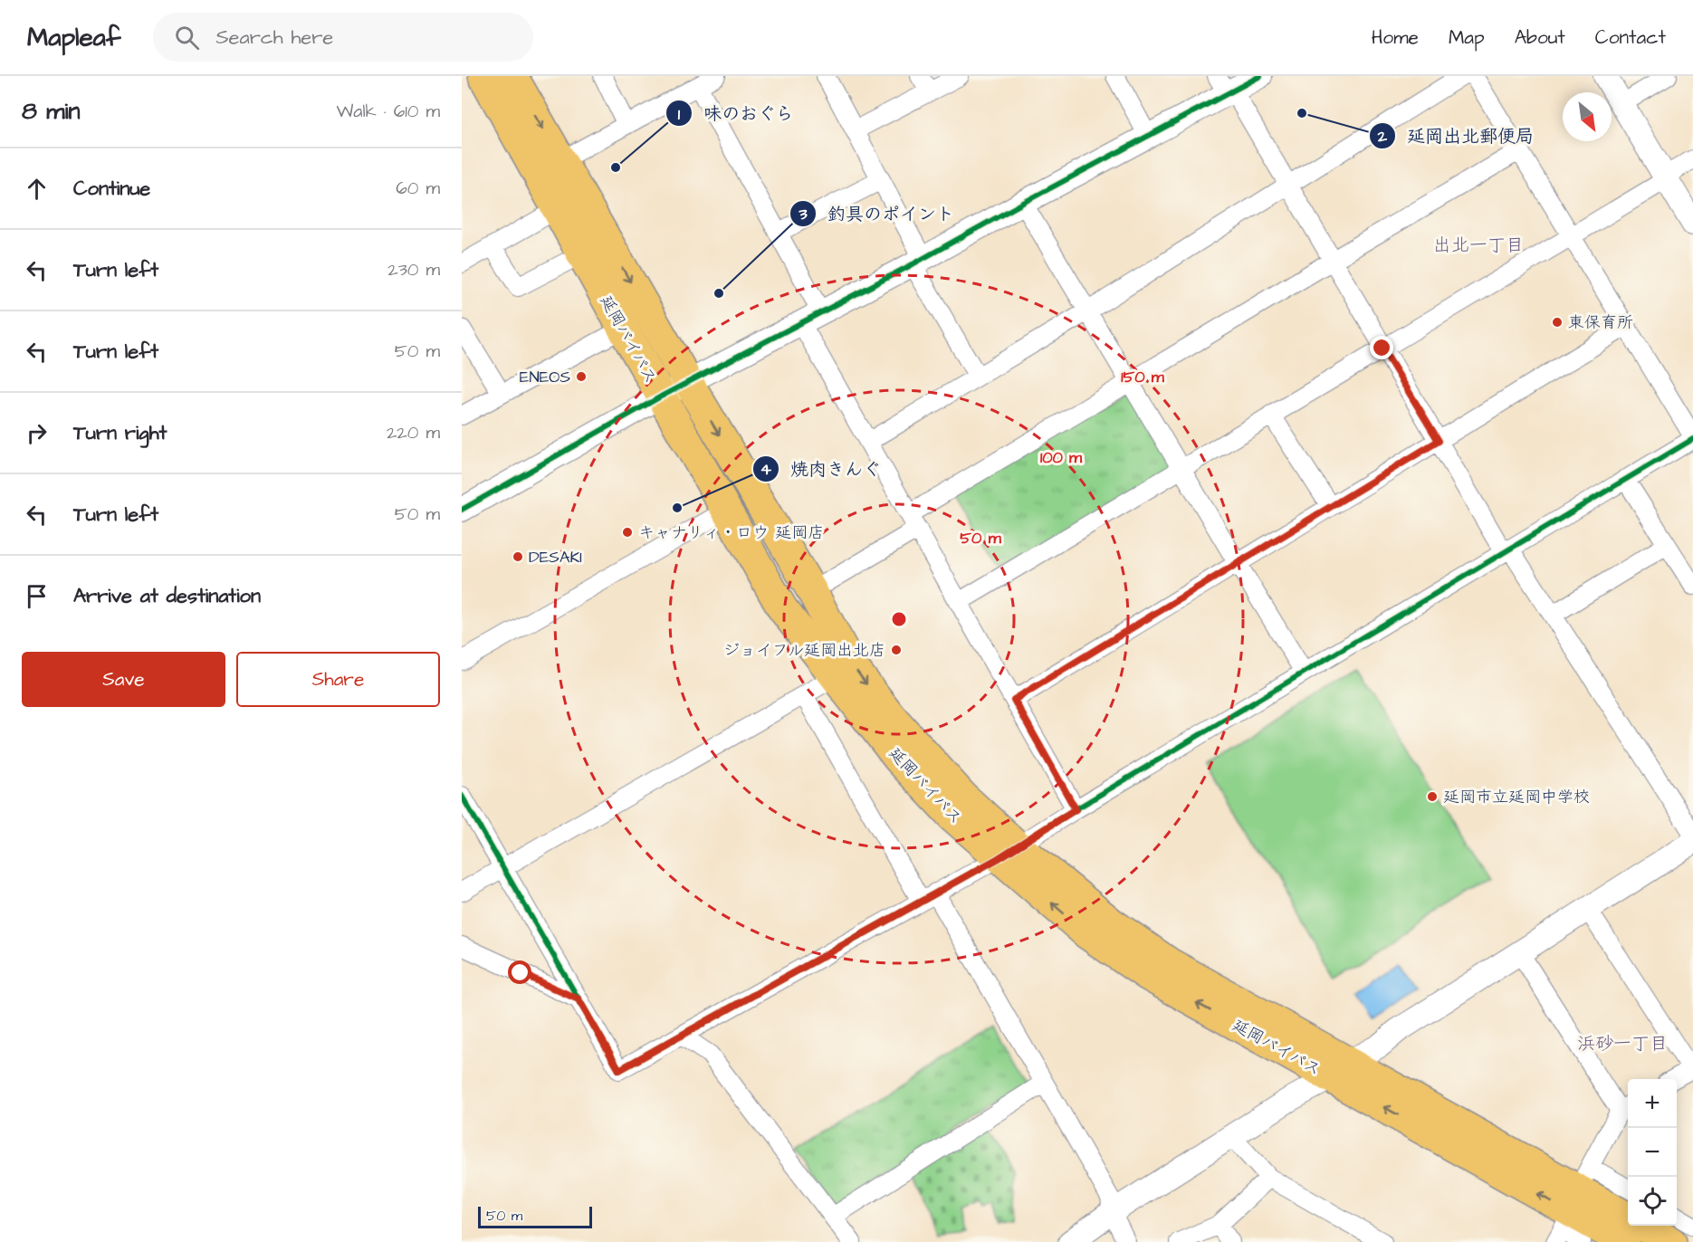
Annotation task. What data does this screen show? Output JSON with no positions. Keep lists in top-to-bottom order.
{
  "streets": {
    "highway": ["延岡バイパス"]
  },
  "districts": ["出北一丁目", "浜砂一丁目"],
  "places": [
    "延岡出北郵便局",
    "味のおぐら",
    "釣具のポイント",
    "東保育所",
    "ENEOS",
    "焼肉きんぐ",
    "キャナリィ・ロウ 延岡店",
    "DESAKI",
    "ジョイフル延岡出北店",
    "延岡市立延岡中学校"
  ],
  "scale_bar": "50 m",
  "north": "bottom right",
  "page": {
    "header": "Mapleaf",
    "search": "Search here",
    "nav": [
      "Home",
      "Map",
      "About",
      "Contact"
    ],
    "heading": ["8 min", "Walk · 610 m"],
    "list": [
      ["Continue", "60 m"],
      ["Turn left", "230 m"],
      ["Turn left", "50 m"],
      ["Turn right", "220 m"],
      ["Turn left", "50 m"],
      "Arrive at destination"
    ],
    "buttons": ["Save", "Share"],
    "map_buttons": ["+", "−"],
    "scale": "50 m"
  },
  "rings": ["150 m", "100 m", "50 m"]
}
